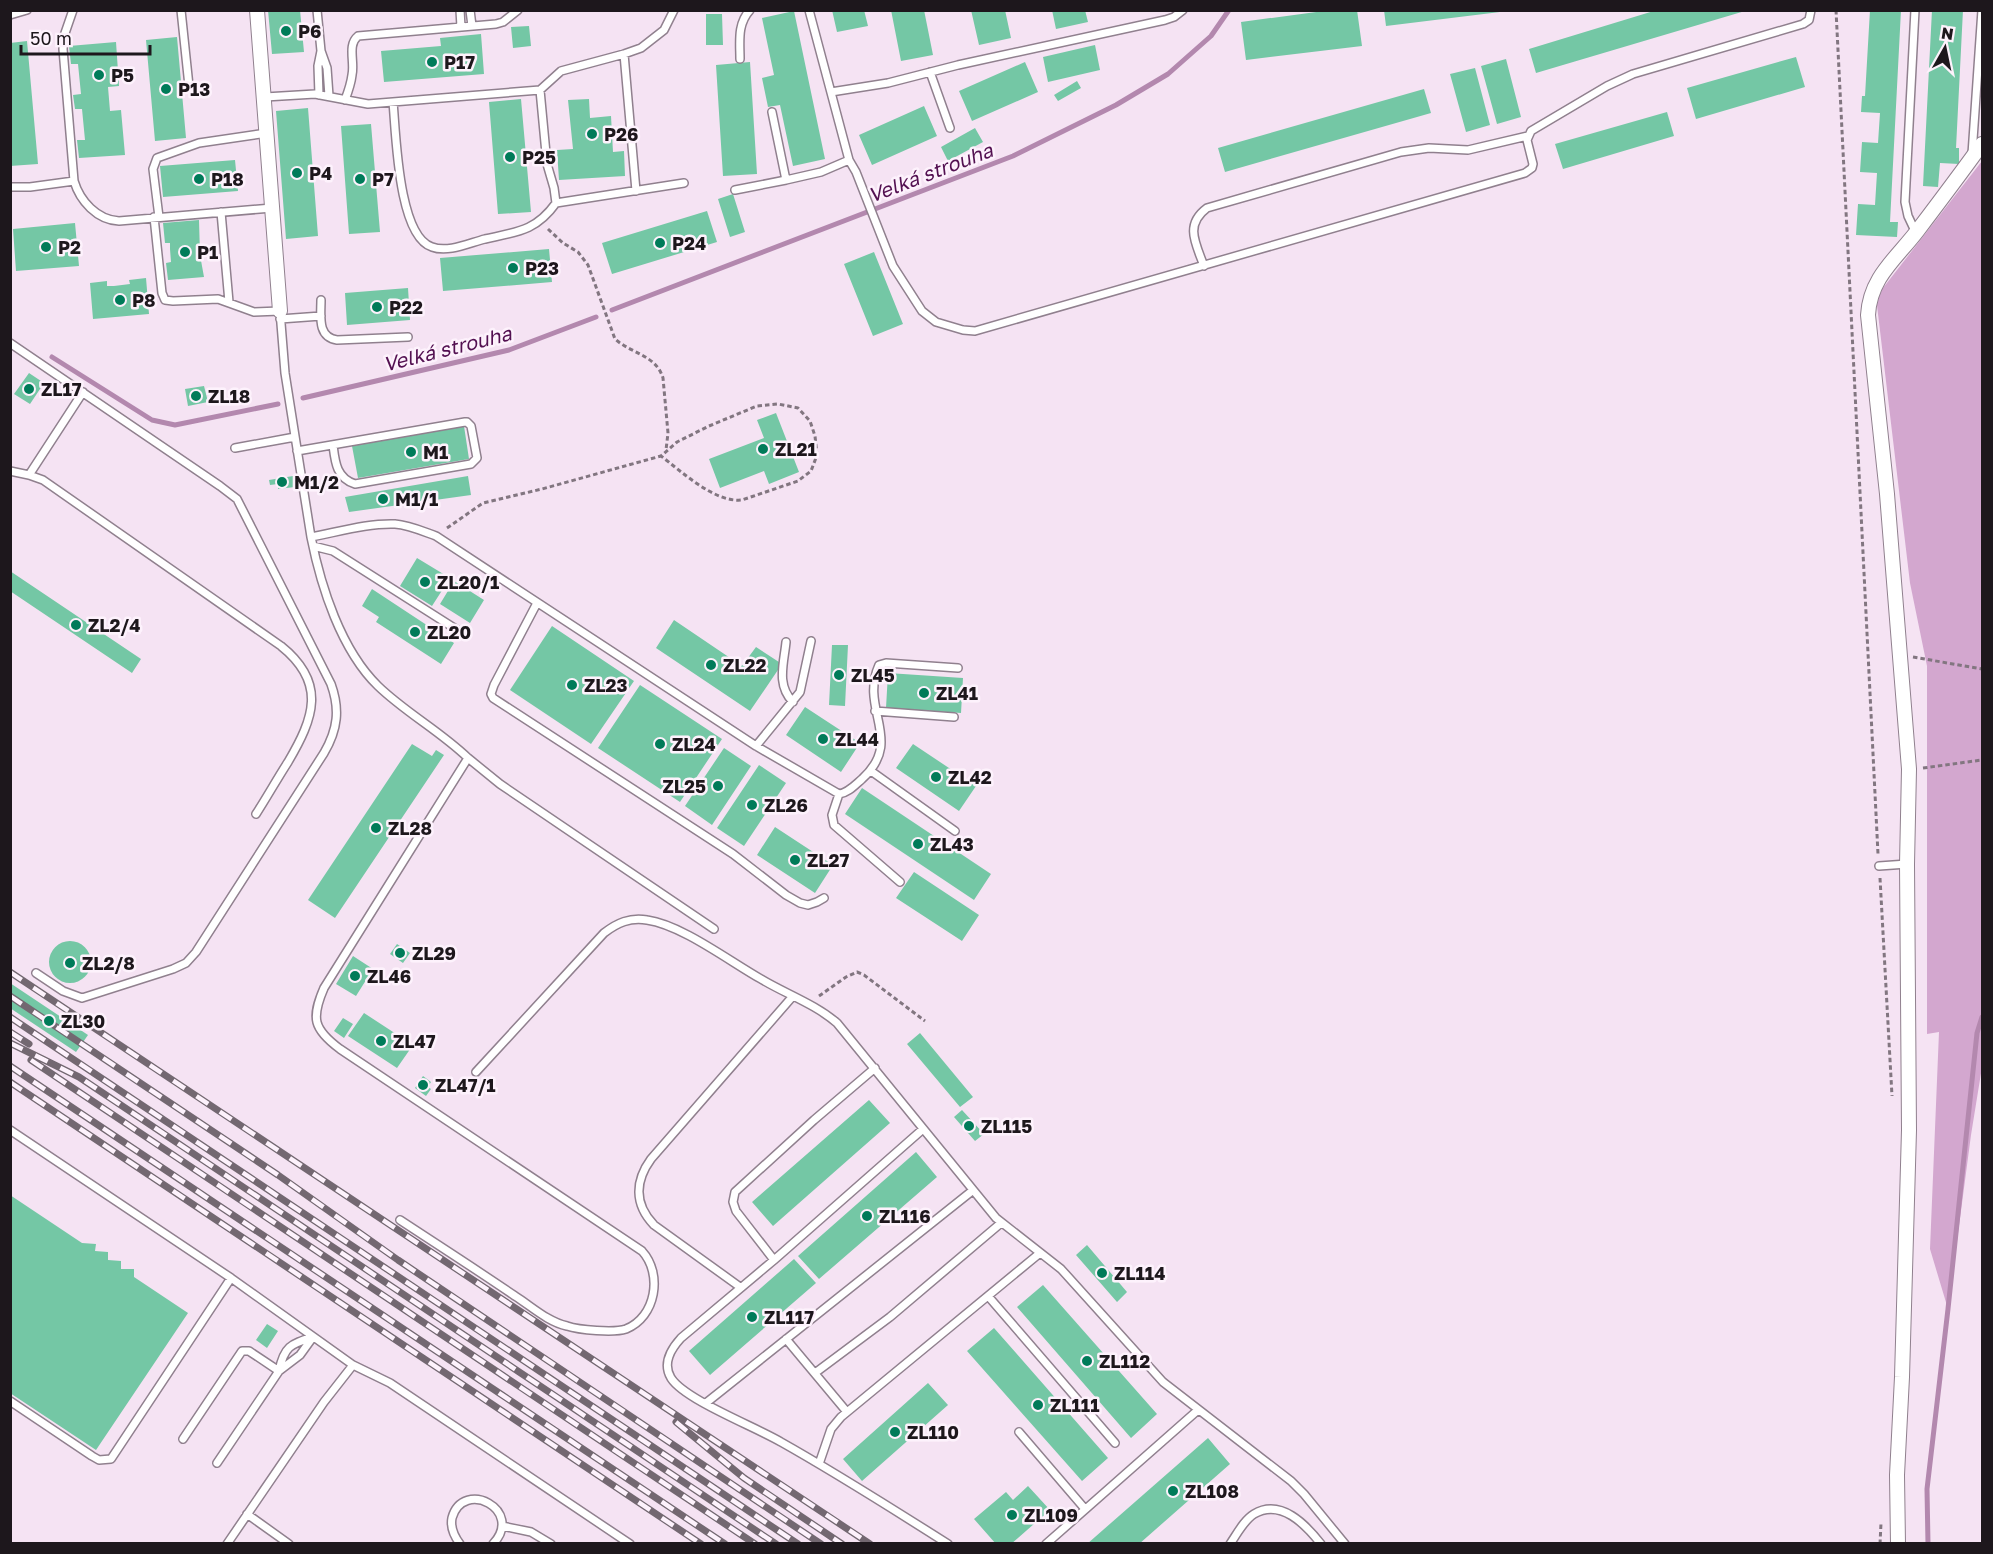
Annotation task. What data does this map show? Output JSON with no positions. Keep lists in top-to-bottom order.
{
  "water": ["Velká strouha"],
  "places": [
    "P6",
    "P17",
    "P5",
    "P13",
    "P26",
    "P25",
    "P4",
    "P18",
    "P7",
    "P24",
    "P2",
    "P1",
    "P23",
    "P8",
    "P22",
    "ZL17",
    "ZL18",
    "ZL21",
    "M1",
    "M1/2",
    "M1/1",
    "ZL20/1",
    "ZL2/4",
    "ZL20",
    "ZL22",
    "ZL45",
    "ZL23",
    "ZL41",
    "ZL44",
    "ZL24",
    "ZL42",
    "ZL25",
    "ZL26",
    "ZL28",
    "ZL43",
    "ZL27",
    "ZL29",
    "ZL2/8",
    "ZL46",
    "ZL30",
    "ZL47",
    "ZL47/1",
    "ZL115",
    "ZL116",
    "ZL114",
    "ZL117",
    "ZL112",
    "ZL111",
    "ZL110",
    "ZL108",
    "ZL109"
  ],
  "scale_bar": "50 m",
  "north": "top"
}
